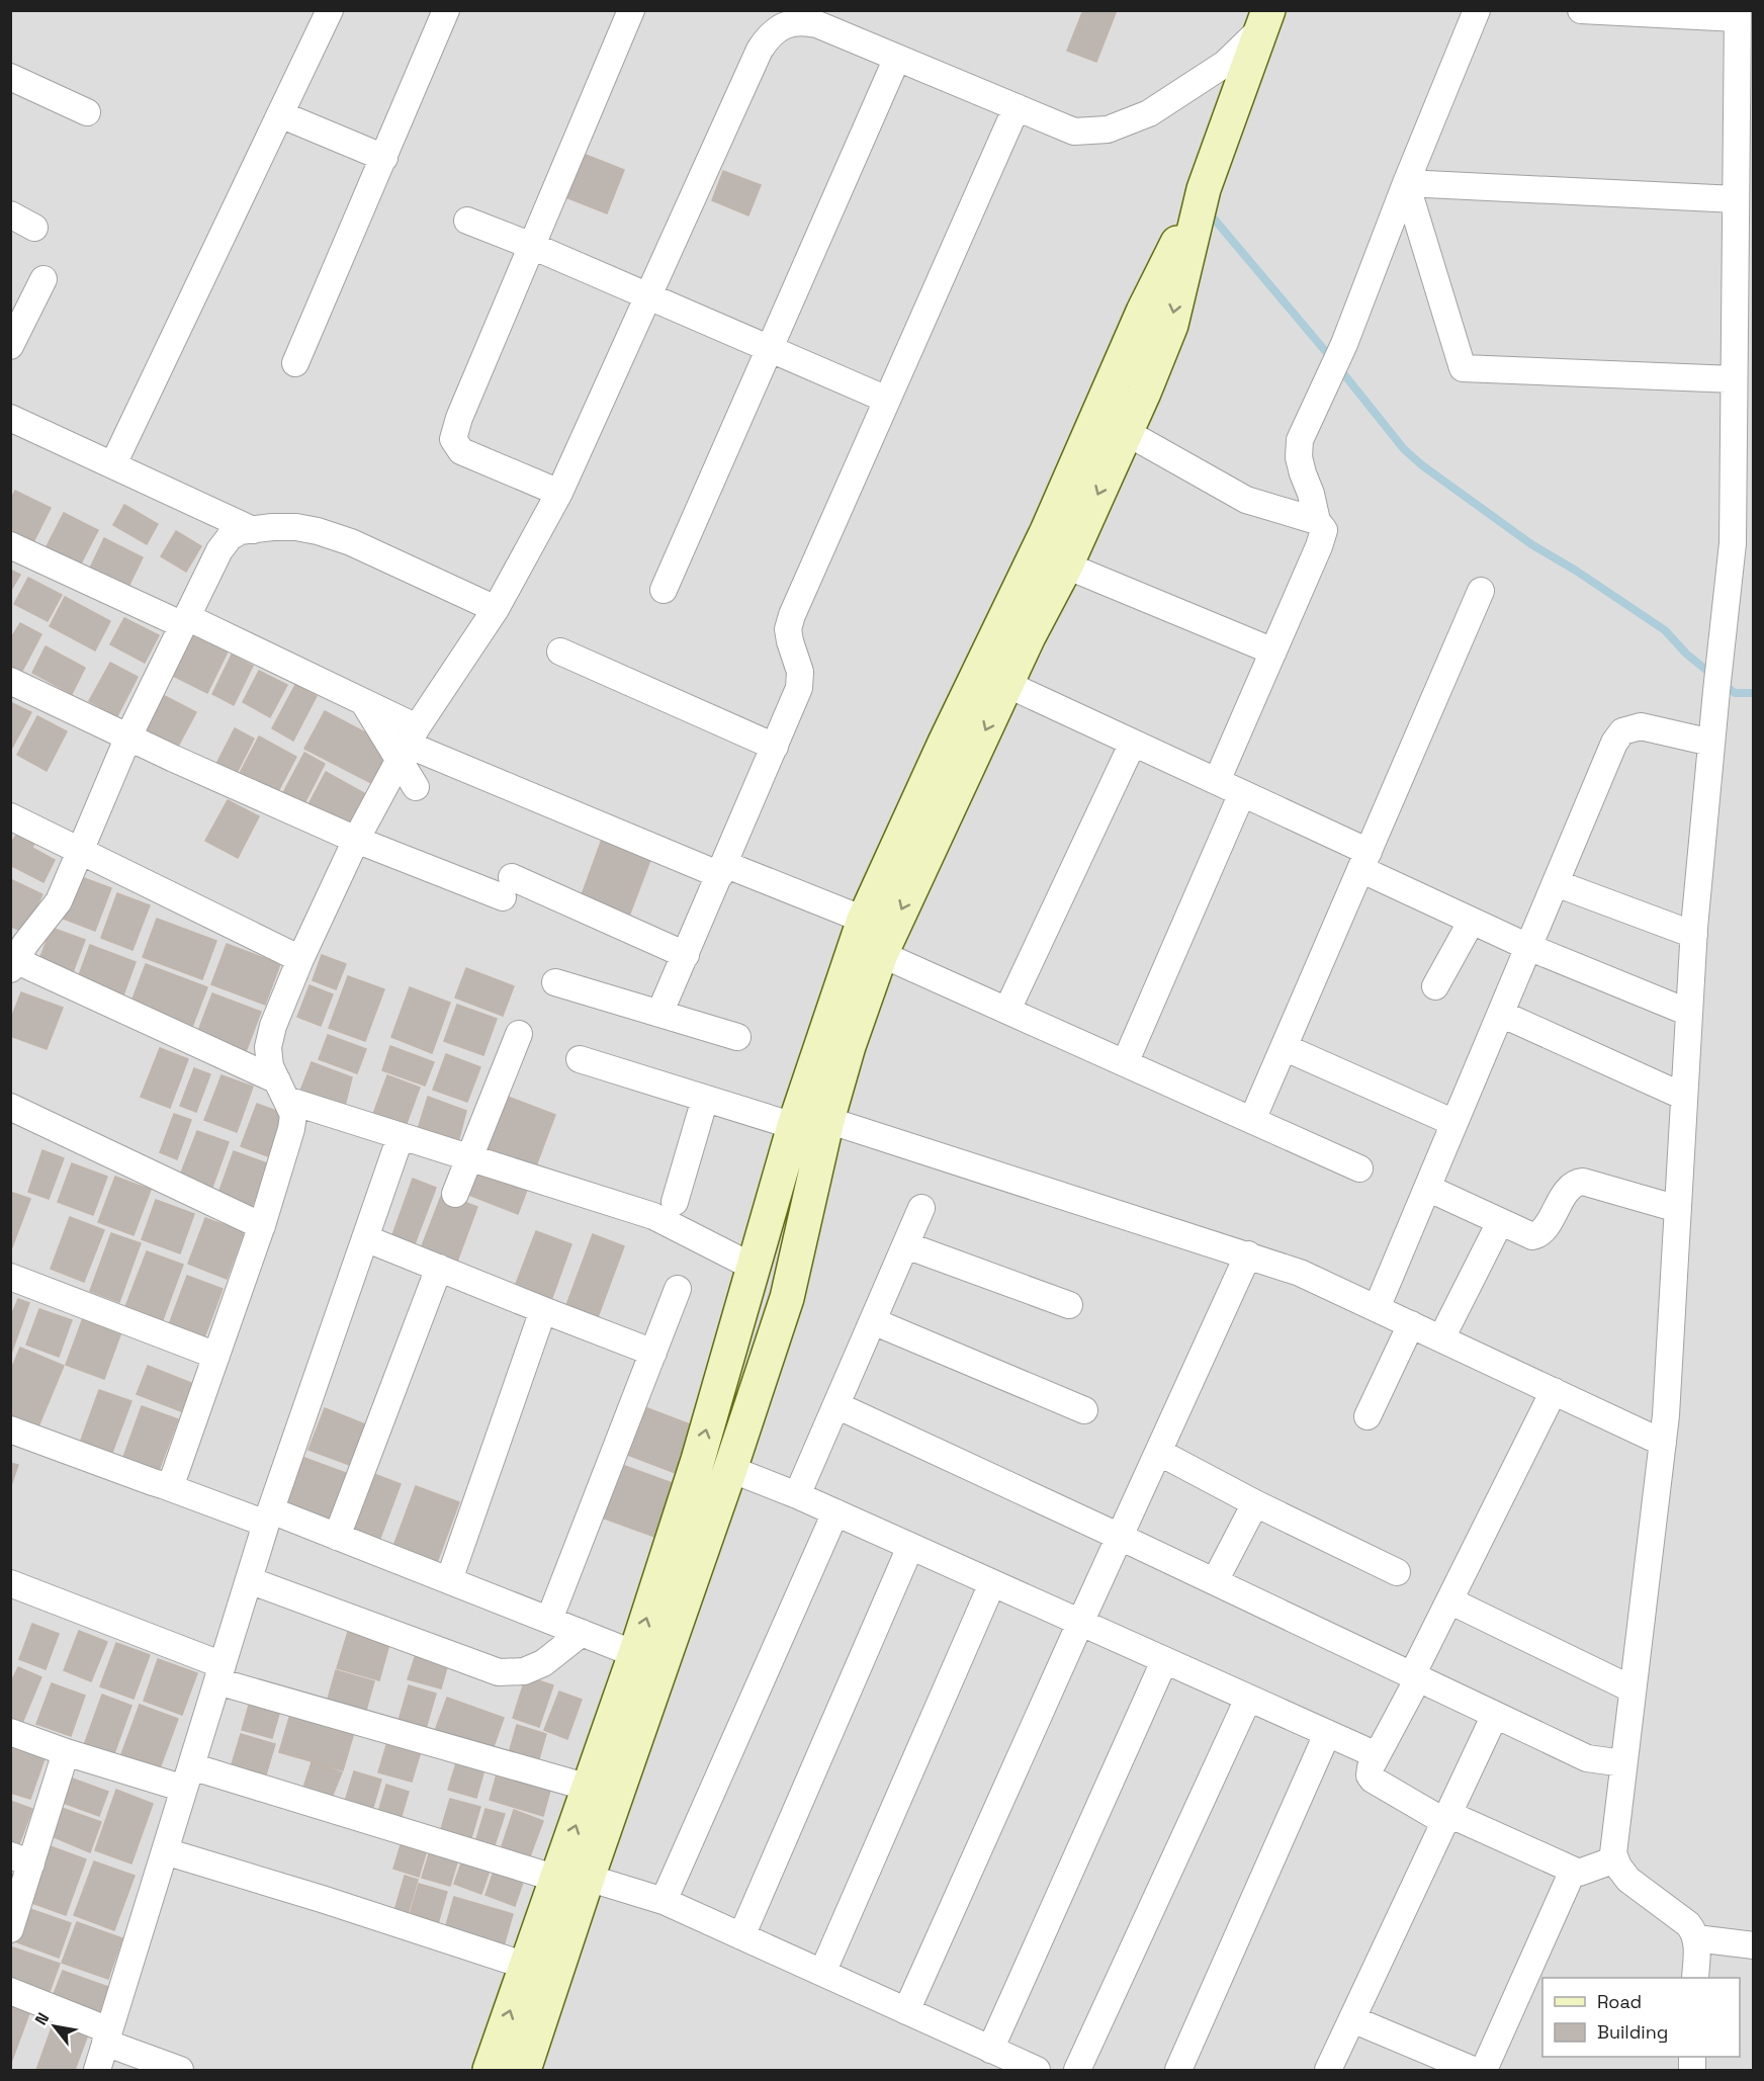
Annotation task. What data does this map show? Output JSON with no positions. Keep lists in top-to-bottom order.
{
  "legend": ["Road", "Building"],
  "north": "top left"
}
